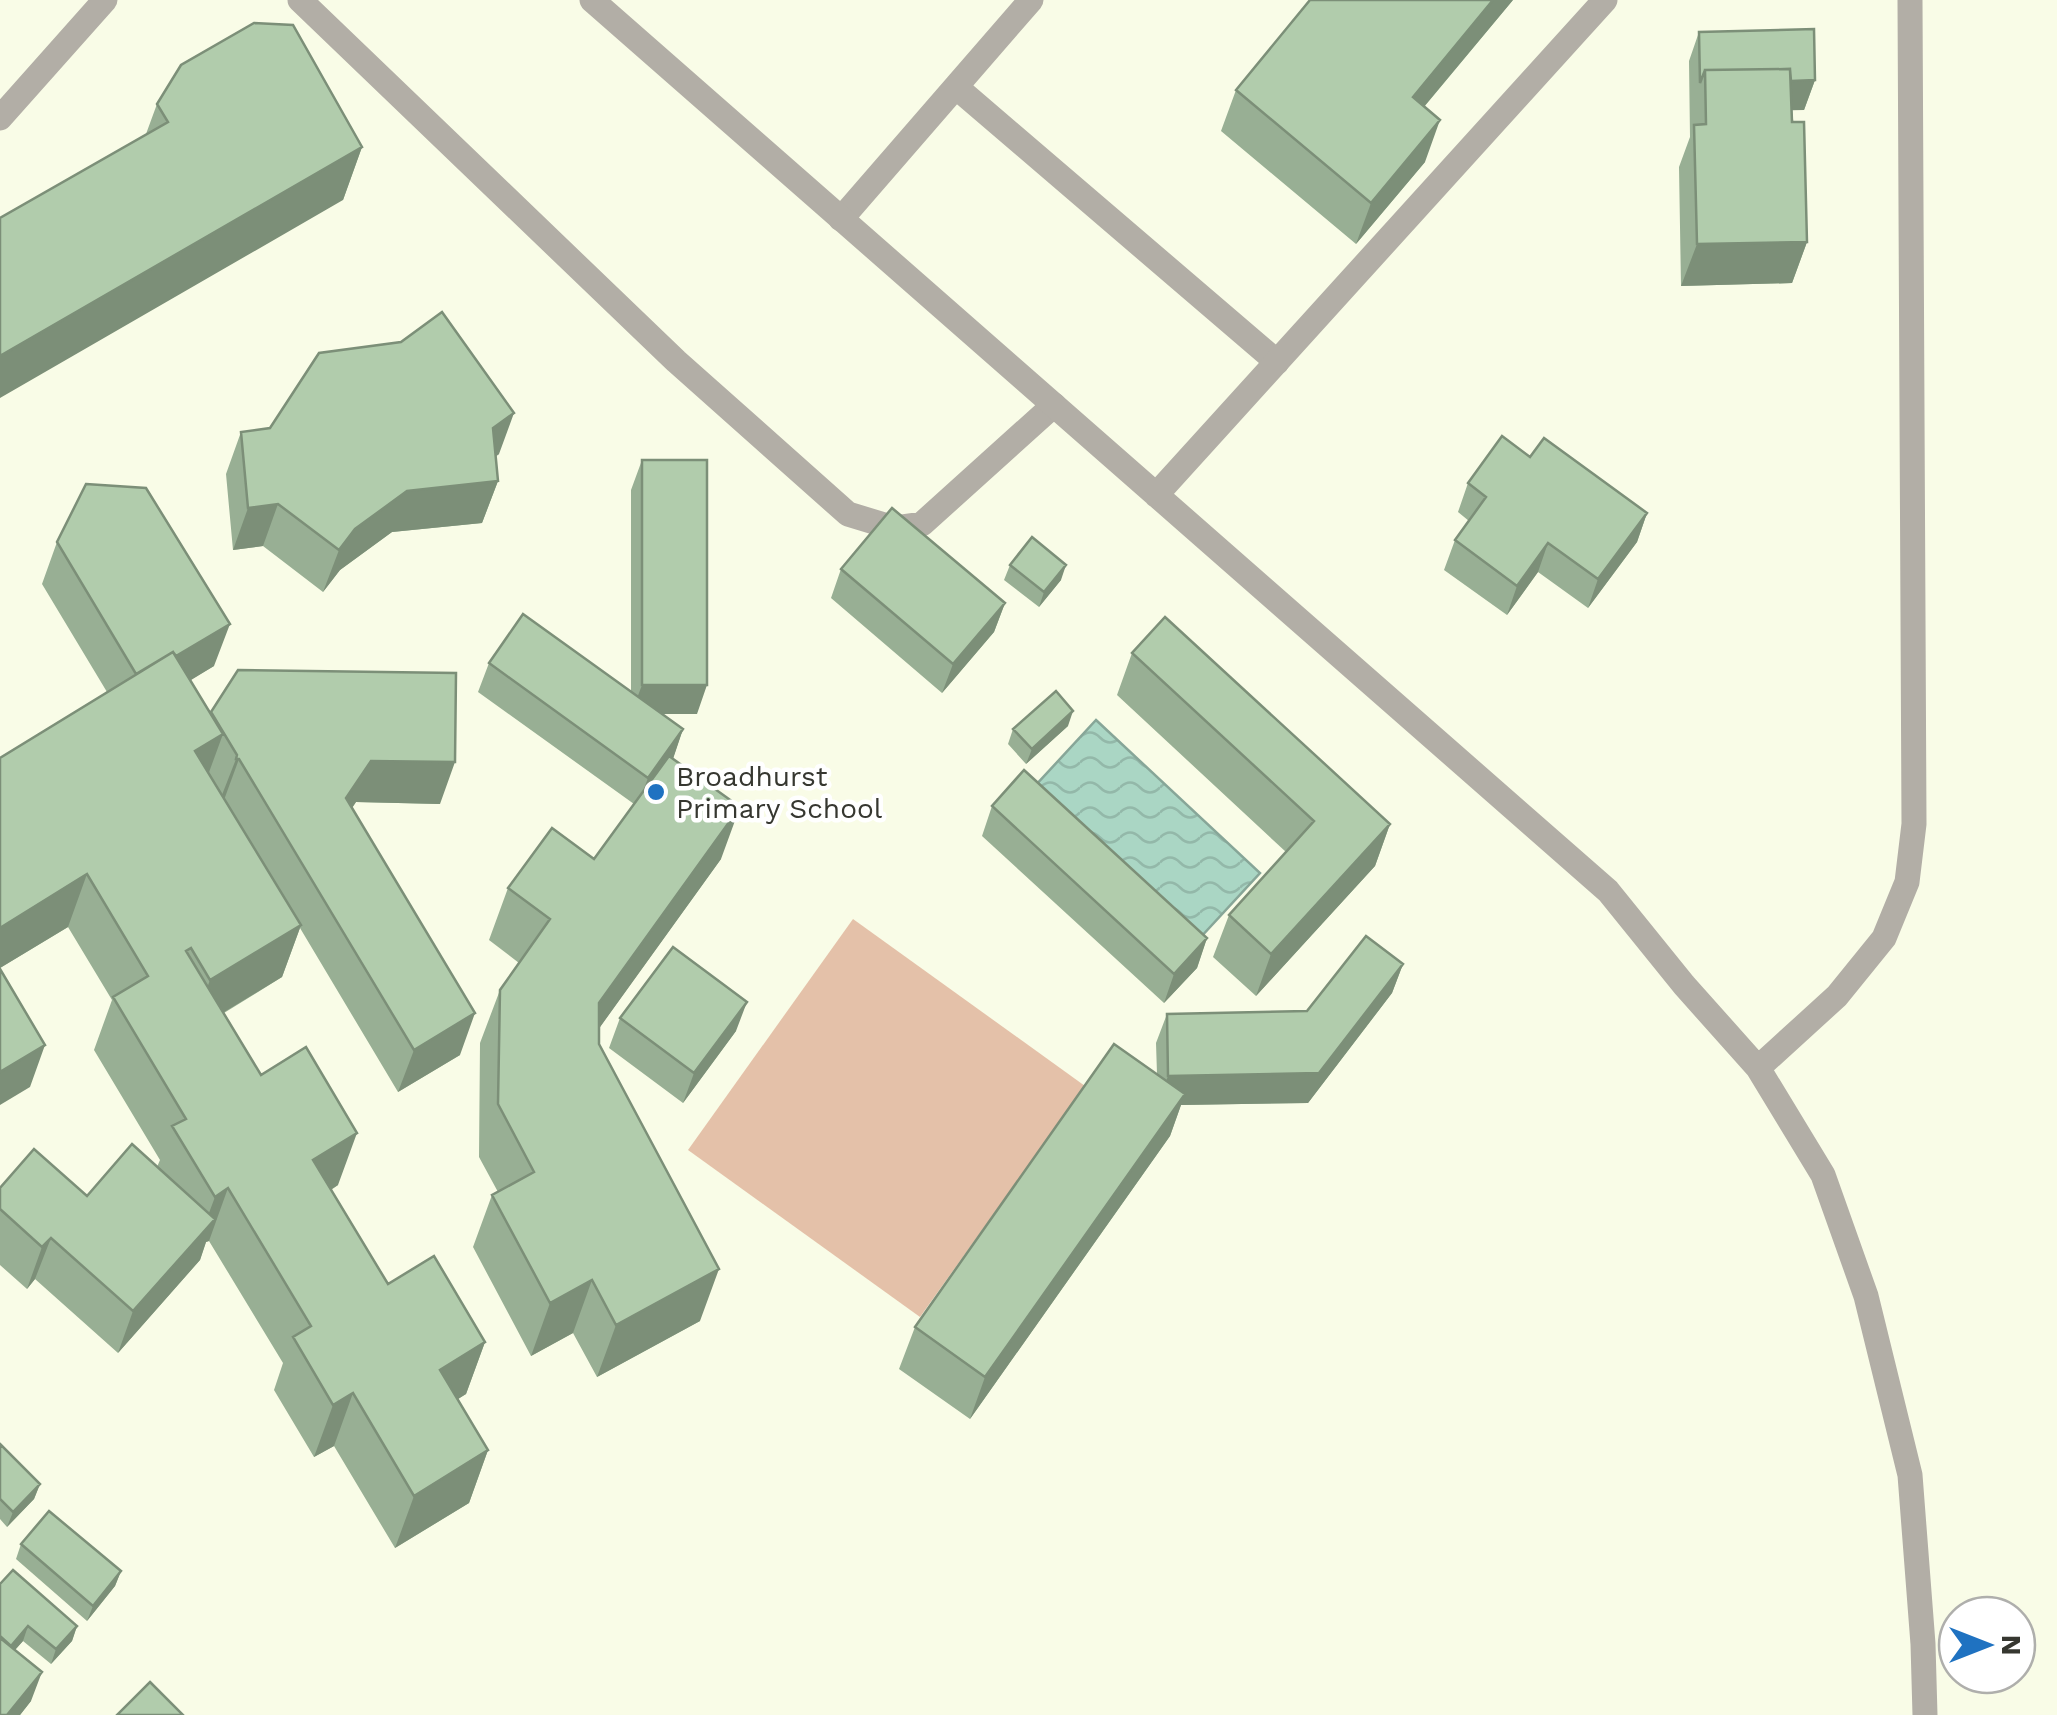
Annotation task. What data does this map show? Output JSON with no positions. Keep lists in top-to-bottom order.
{
  "places": ["Broadhurst Primary School"],
  "north": "right"
}
